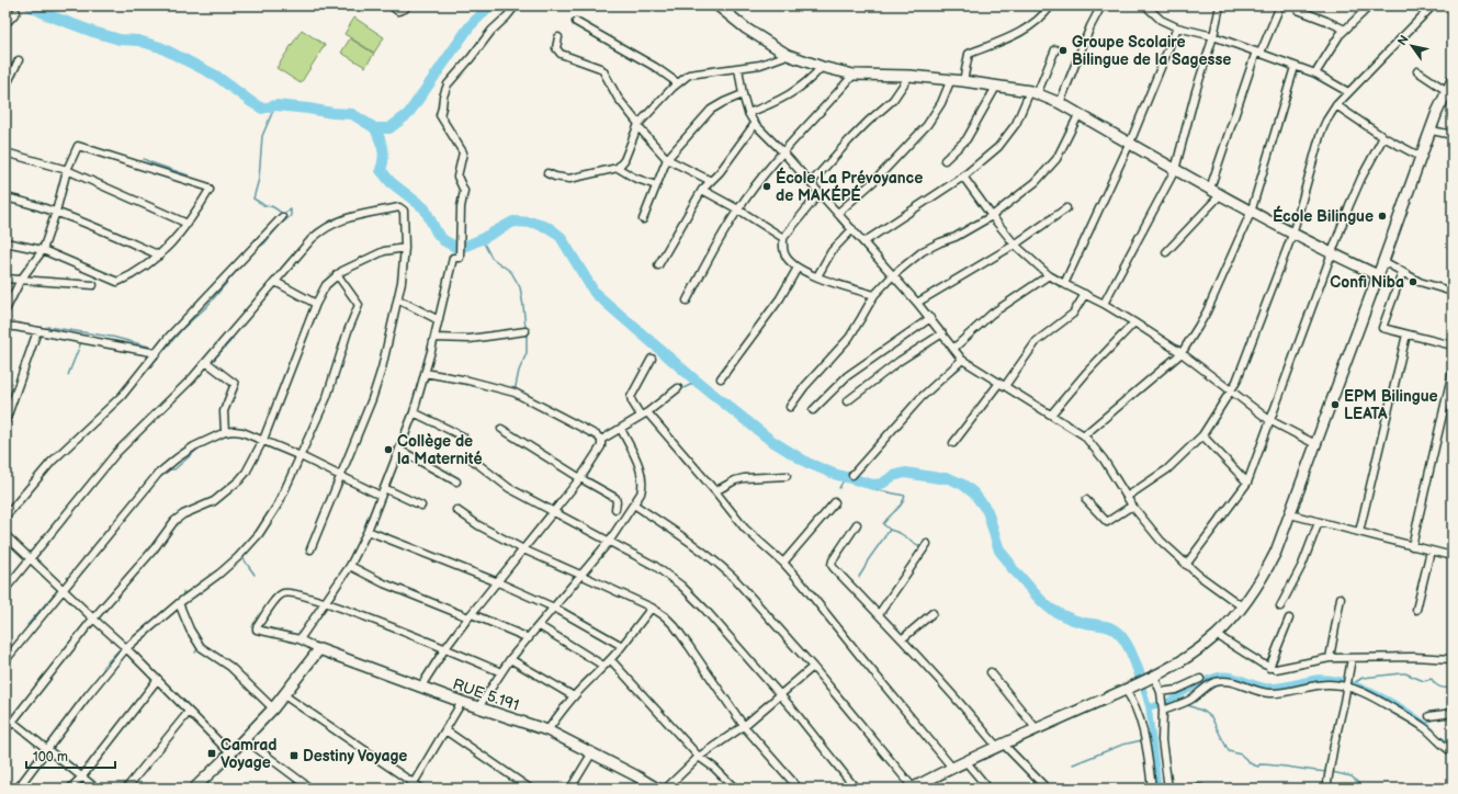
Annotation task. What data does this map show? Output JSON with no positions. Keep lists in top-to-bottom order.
{
  "streets": {
    "street": ["RUE 5.191"]
  },
  "places": {
    "other": [
      "Groupe Scolaire Bilingue de la Sagesse",
      "École La Prévoyance de MAKÉPÉ",
      "École Bilingue",
      "Confi Niba",
      "EPM Bilingue LEATA",
      "Collège de la Maternité"
    ],
    "transit": ["Camrad Voyage", "Destiny Voyage"]
  },
  "scale_bar": "100 m",
  "north": "top left"
}
